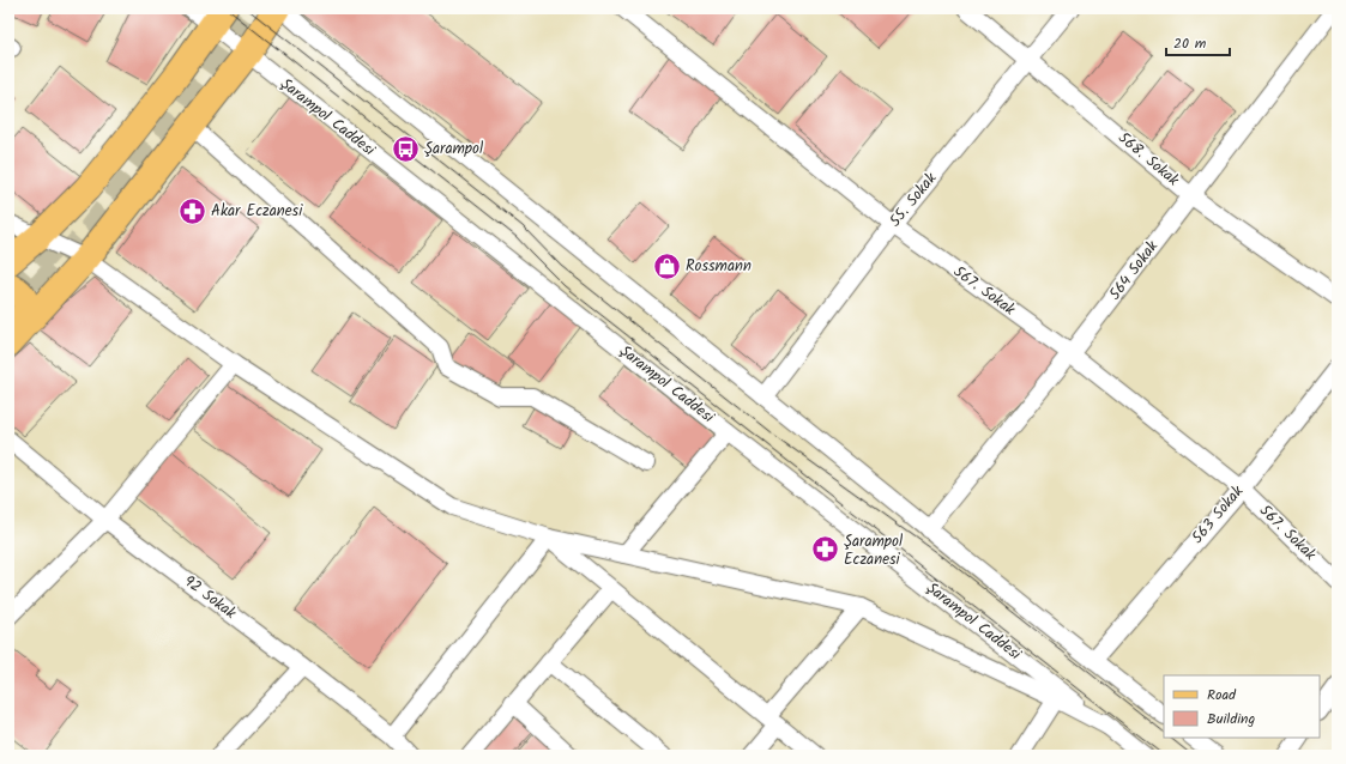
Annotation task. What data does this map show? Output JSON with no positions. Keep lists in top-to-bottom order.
{
  "streets": {
    "street": [
      "Şarampol Caddesi",
      "568. Sokak",
      "55. Sokak",
      "564 Sokak",
      "567. Sokak",
      "563 Sokak",
      "92 Sokak"
    ]
  },
  "crossings": [
    ["568. Sokak", "55. Sokak"],
    ["568. Sokak", "564 Sokak"],
    ["55. Sokak", "567. Sokak"],
    ["564 Sokak", "567. Sokak"],
    ["567. Sokak", "563 Sokak"]
  ],
  "places": {
    "bus stop": ["Şarampol"],
    "pharmacy": ["Akar Eczanesi", "Şarampol Eczanesi"],
    "shop": ["Rossmann"]
  },
  "legend": ["Road", "Building"],
  "scale_bar": "20 m"
}
